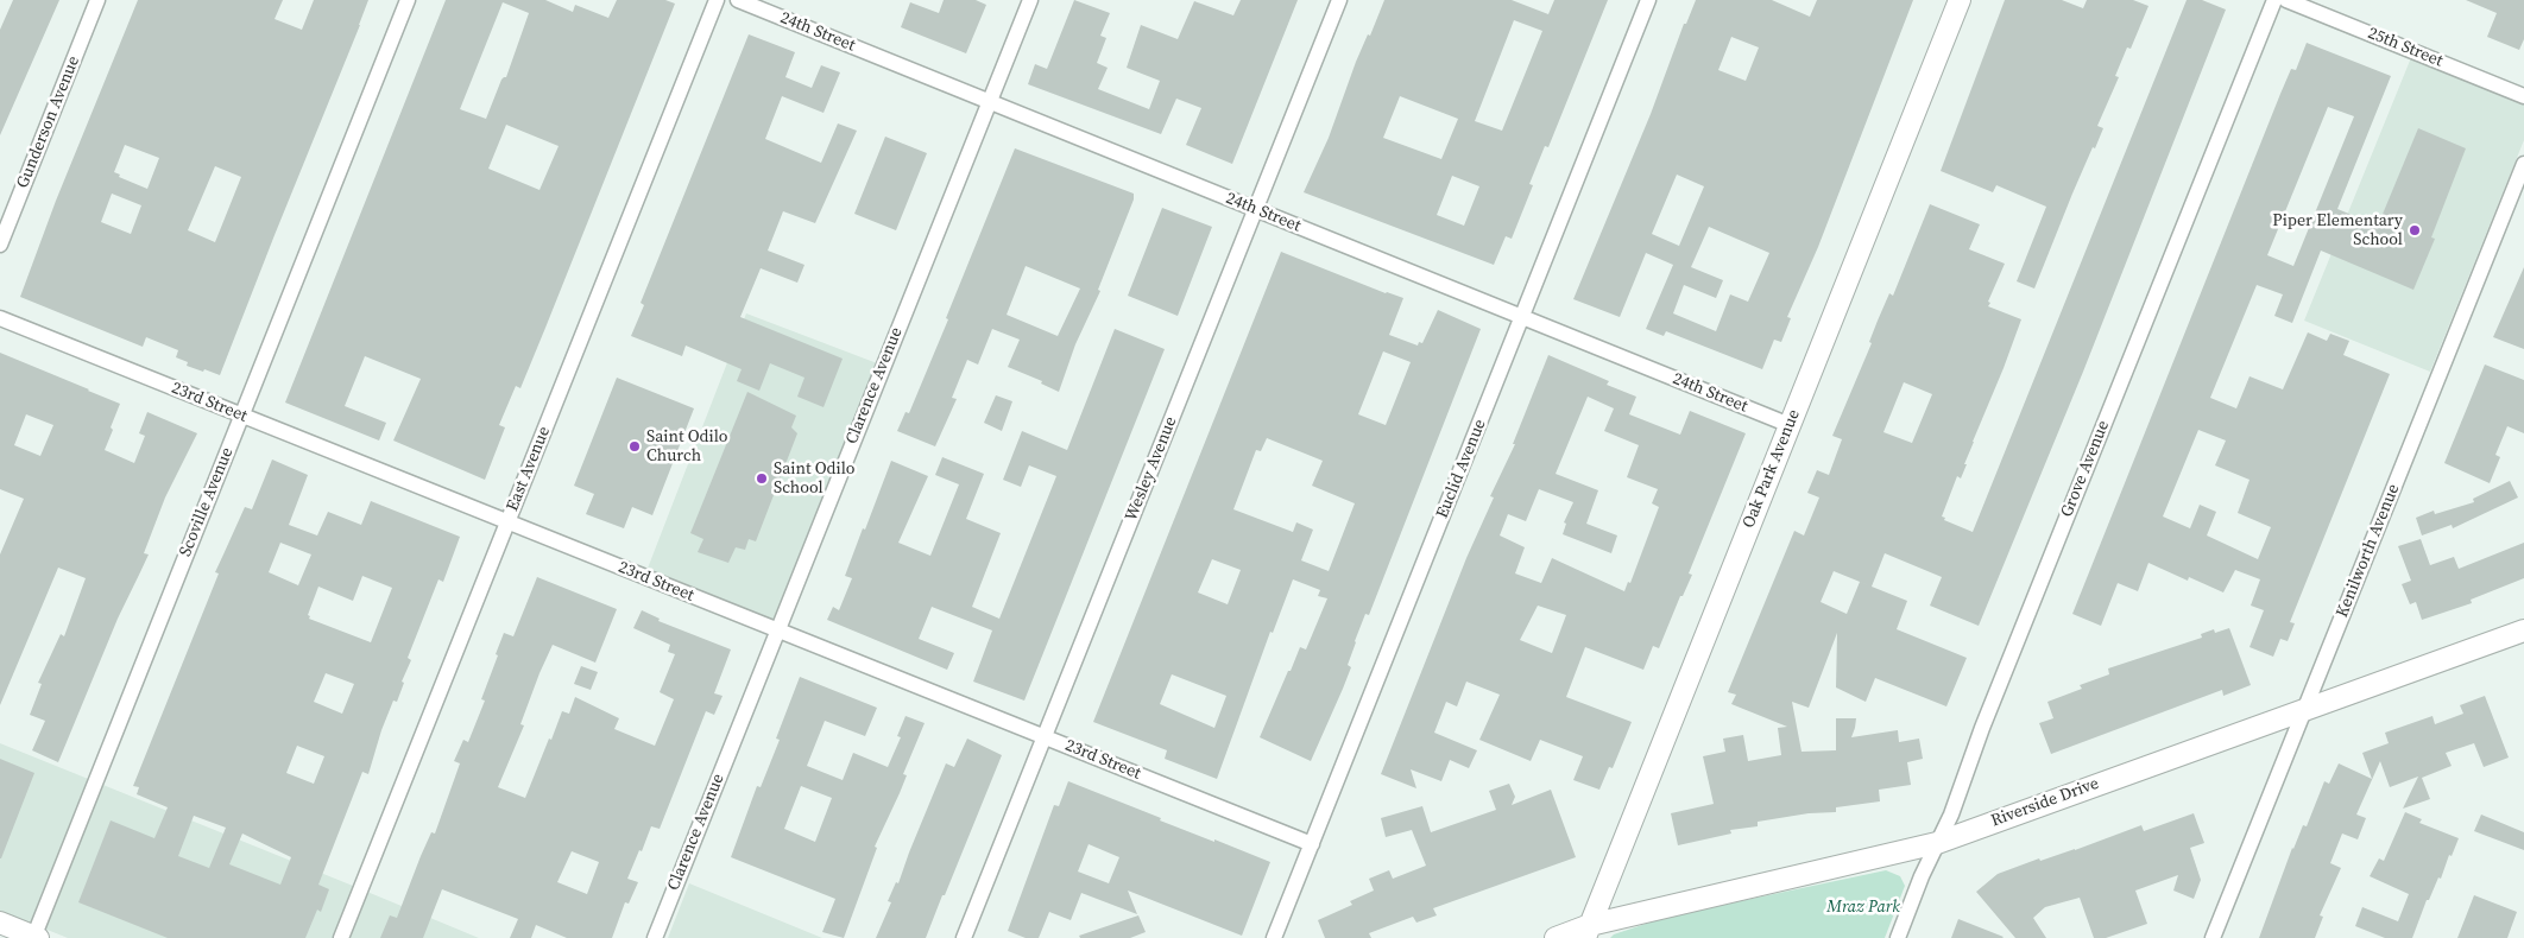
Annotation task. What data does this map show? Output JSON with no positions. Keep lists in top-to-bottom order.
{
  "streets": {
    "street": [
      "24th Street",
      "25th Street",
      "Gunderson Avenue",
      "Clarence Avenue",
      "23rd Street",
      "East Avenue",
      "Wesley Avenue",
      "Euclid Avenue",
      "Oak Park Avenue",
      "Grove Avenue",
      "Scoville Avenue",
      "Kenilworth Avenue",
      "Riverside Drive"
    ]
  },
  "crossings": [
    ["24th Street", "Clarence Avenue"],
    ["24th Street", "Wesley Avenue"],
    ["24th Street", "Euclid Avenue"],
    ["24th Street", "Oak Park Avenue"],
    ["Clarence Avenue", "23rd Street"],
    ["23rd Street", "East Avenue"],
    ["23rd Street", "Wesley Avenue"],
    ["23rd Street", "Euclid Avenue"],
    ["23rd Street", "Scoville Avenue"],
    ["Oak Park Avenue", "Riverside Drive"],
    ["Grove Avenue", "Riverside Drive"],
    ["Kenilworth Avenue", "Riverside Drive"]
  ],
  "parks": ["Mraz Park"],
  "places": ["Piper Elementary School", "Saint Odilo Church", "Saint Odilo School"]
}
